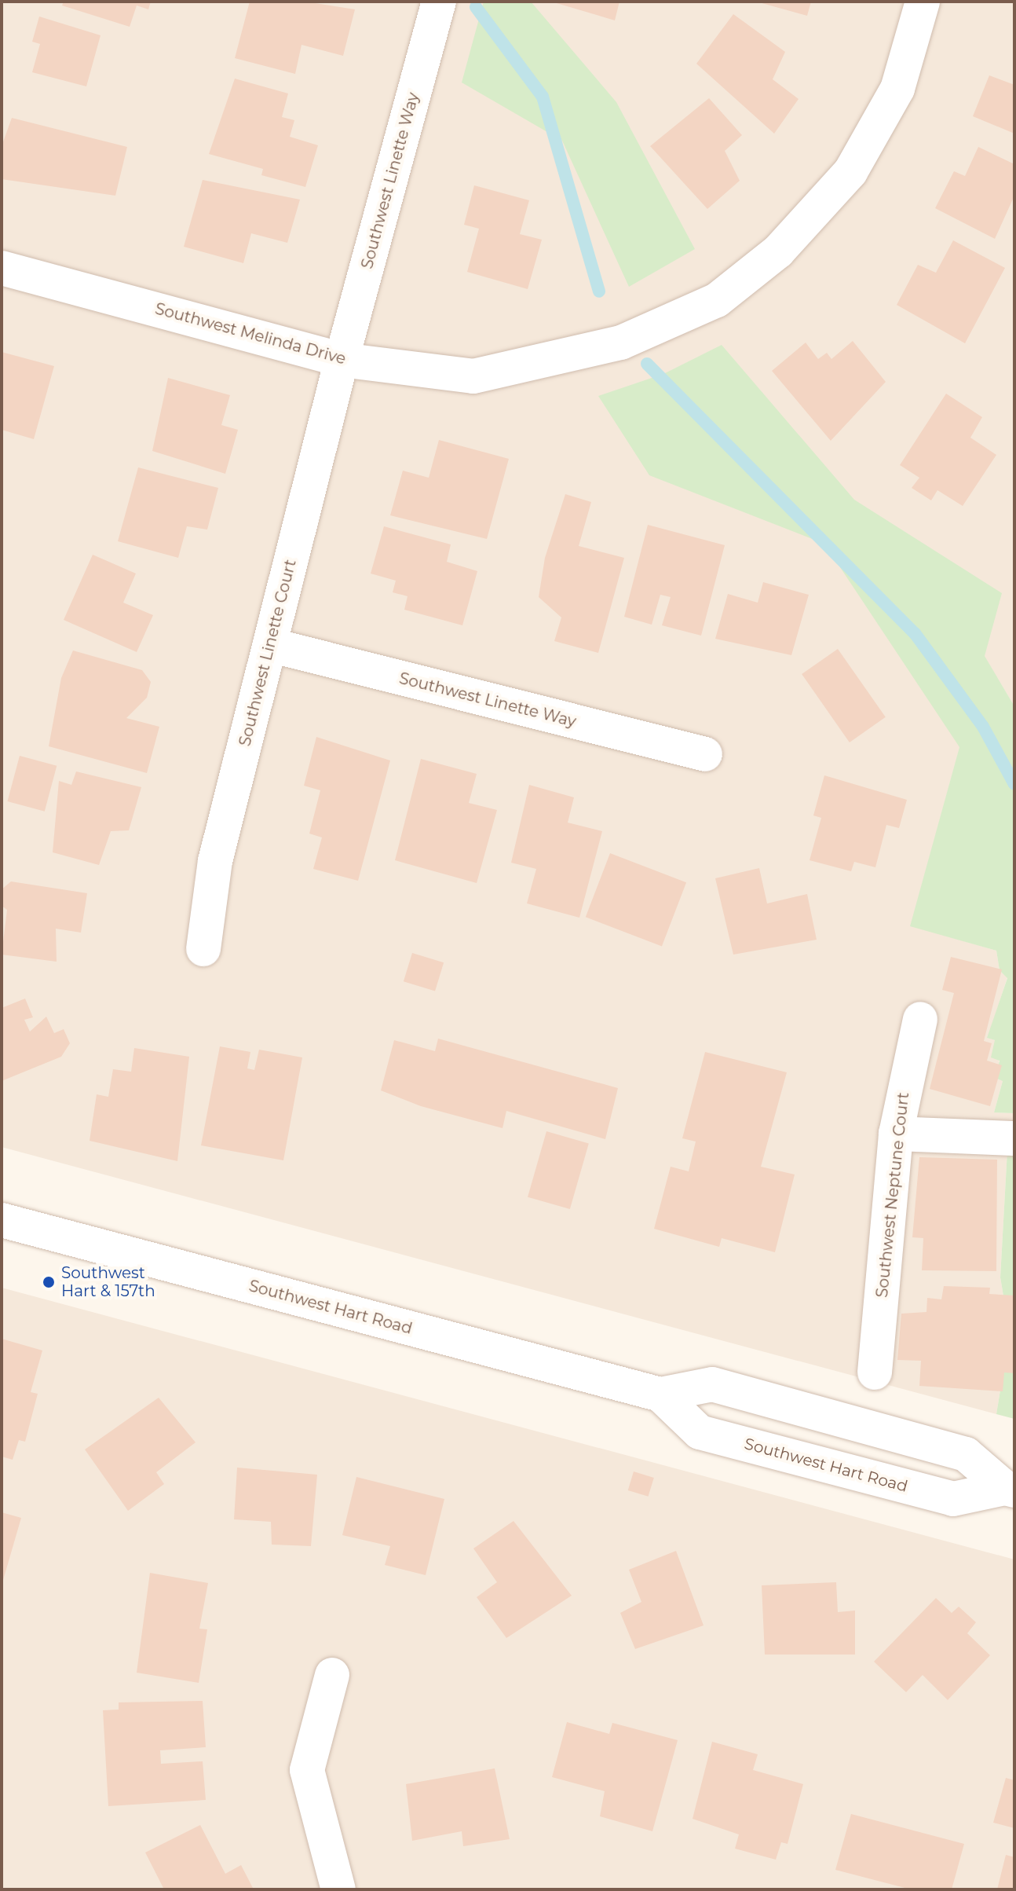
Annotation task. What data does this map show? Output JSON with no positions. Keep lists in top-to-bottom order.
{
  "streets": {
    "street": [
      "Southwest Linette Way",
      "Southwest Melinda Drive",
      "Southwest Linette Court",
      "Southwest Neptune Court",
      "Southwest Hart Road"
    ]
  },
  "crossings": [
    ["Southwest Linette Way", "Southwest Melinda Drive"],
    ["Southwest Linette Way", "Southwest Linette Court"],
    ["Southwest Melinda Drive", "Southwest Linette Court"]
  ],
  "places": ["Southwest Hart & 157th"]
}
